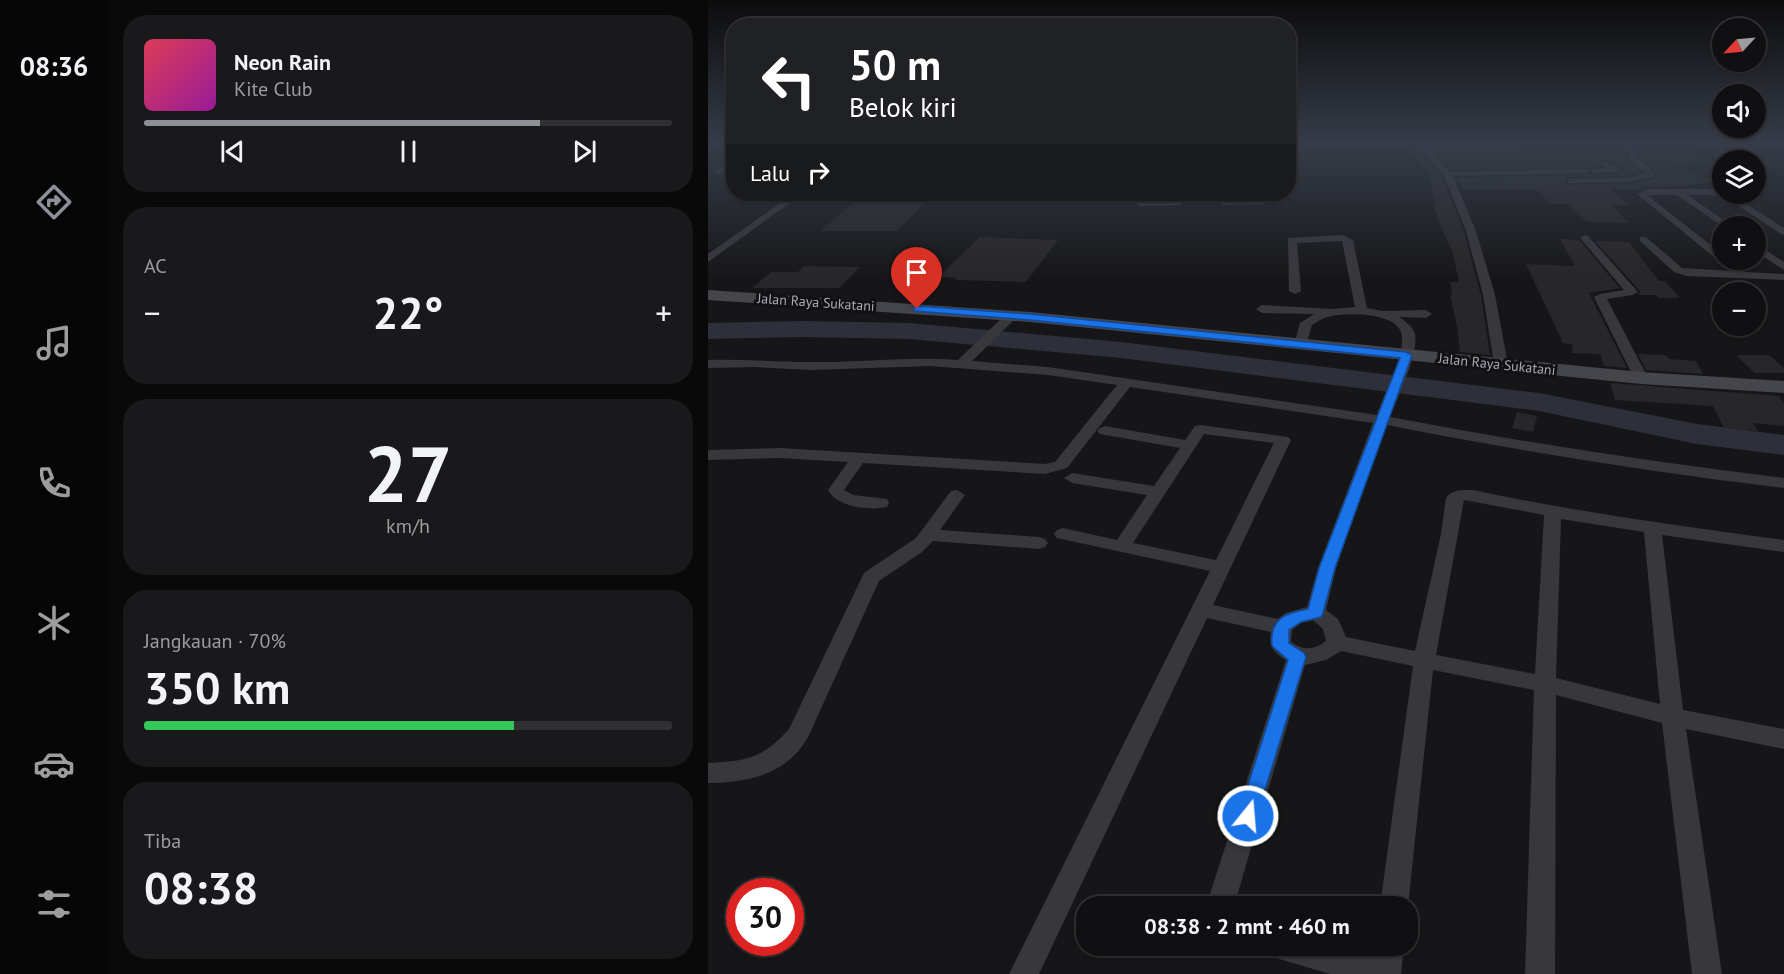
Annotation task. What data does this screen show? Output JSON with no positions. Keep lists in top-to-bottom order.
{
  "streets": {
    "main road": ["Jalan Raya Sukatani"]
  },
  "north": "bottom left",
  "page": {
    "tabs": "08:36",
    "map_buttons": ["+", "−"],
    "turn": ["50 m", "Belok kiri"],
    "song": ["Neon Rain", "Kite Club"],
    "then": "Lalu",
    "tile": [
      "AC",
      ["27", "km/h"],
      ["Jangkauan · 70%", "350 km"],
      ["Tiba", "08:38"]
    ],
    "heat": ["−", "22°", "+"],
    "limit": "30",
    "trip": "08:38 · 2 mnt · 460 m"
  }
}
